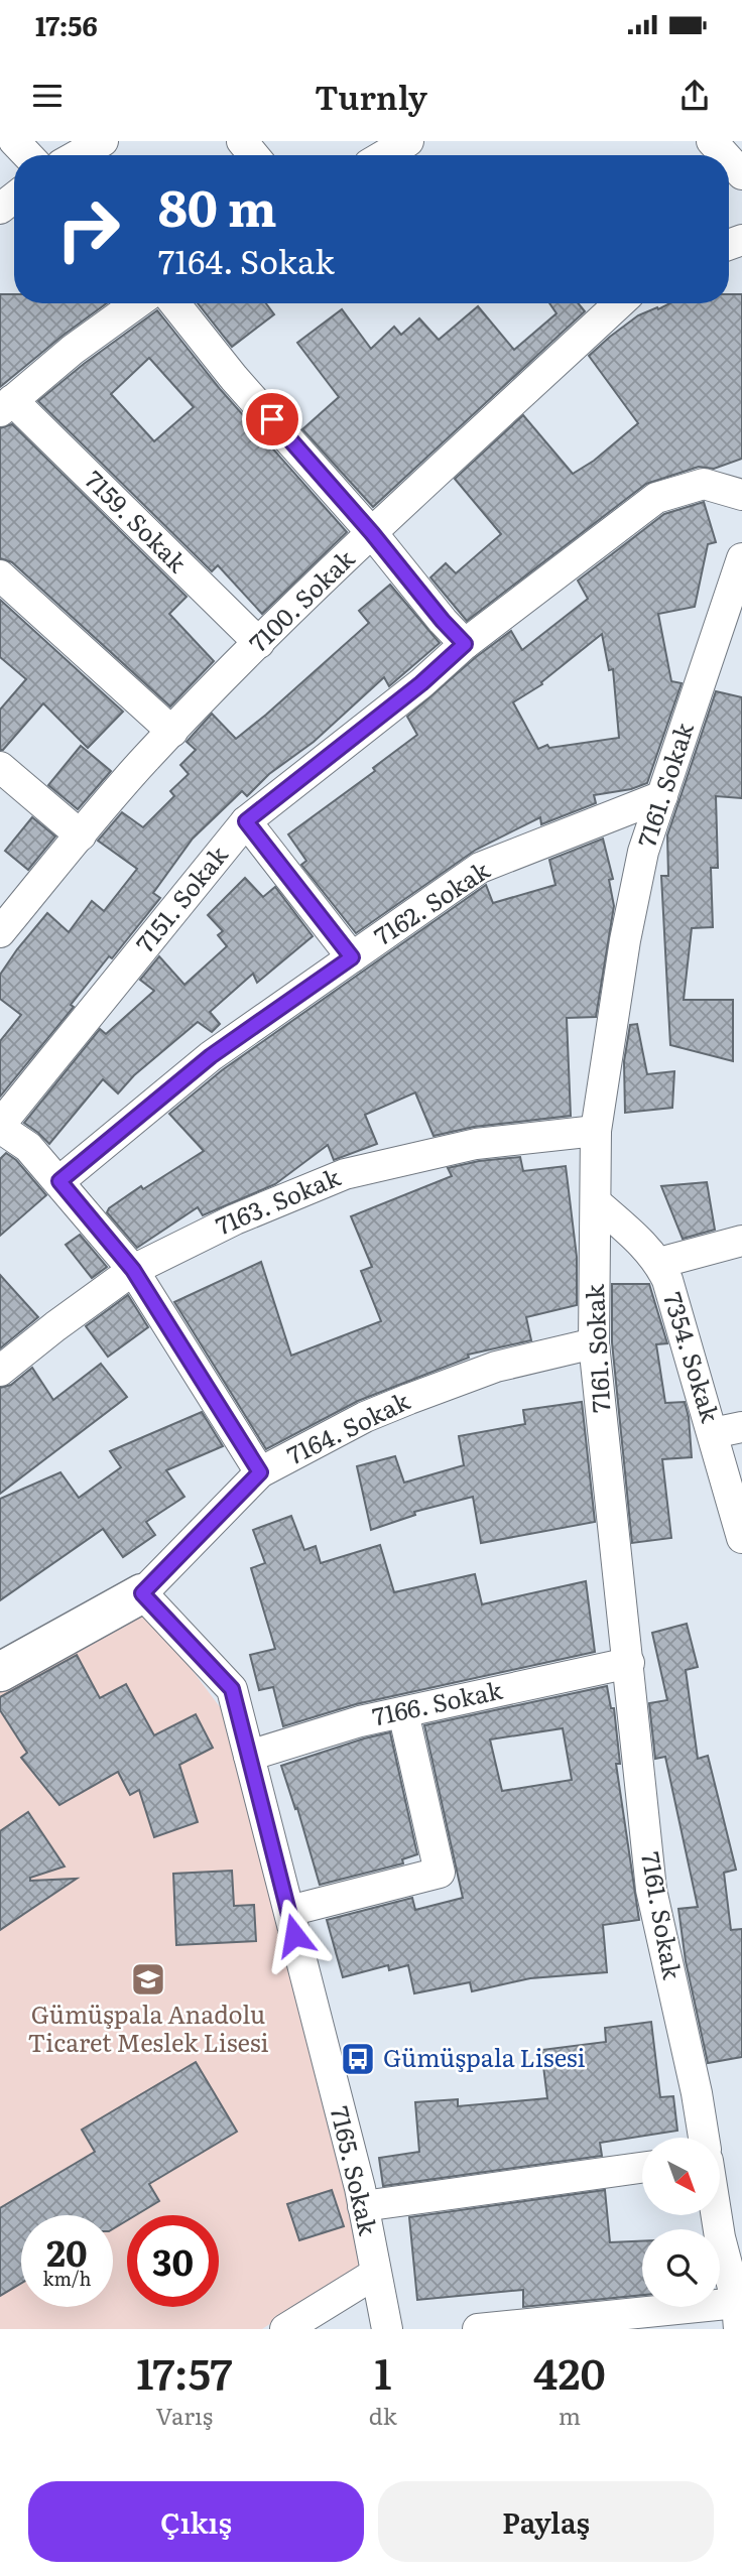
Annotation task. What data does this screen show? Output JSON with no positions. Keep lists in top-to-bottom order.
{
  "streets": {
    "street": [
      "7159. Sokak",
      "7100. Sokak",
      "7161. Sokak",
      "7151. Sokak",
      "7162. Sokak",
      "7163. Sokak",
      "7354. Sokak",
      "7164. Sokak",
      "7166. Sokak",
      "7165. Sokak"
    ]
  },
  "crossings": [
    ["7159. Sokak", "7100. Sokak"],
    ["7161. Sokak", "7162. Sokak"],
    ["7161. Sokak", "7163. Sokak"],
    ["7161. Sokak", "7354. Sokak"],
    ["7161. Sokak", "7164. Sokak"],
    ["7161. Sokak", "7166. Sokak"],
    ["7164. Sokak", "7165. Sokak"],
    ["7166. Sokak", "7165. Sokak"]
  ],
  "places": {
    "school or university": ["Gümüşpala Anadolu Ticaret Meslek Lisesi"],
    "bus stop": ["Gümüşpala Lisesi"]
  },
  "north": "bottom right",
  "page": {
    "status": "17:56",
    "header": "Turnly",
    "turn": ["80 m", "7164. Sokak"],
    "speed": "20 km/h",
    "limit": "30",
    "eta": [
      "17:57",
      "Varış",
      "1",
      "dk",
      "420",
      "m"
    ],
    "buttons": ["Çıkış", "Paylaş"]
  }
}
